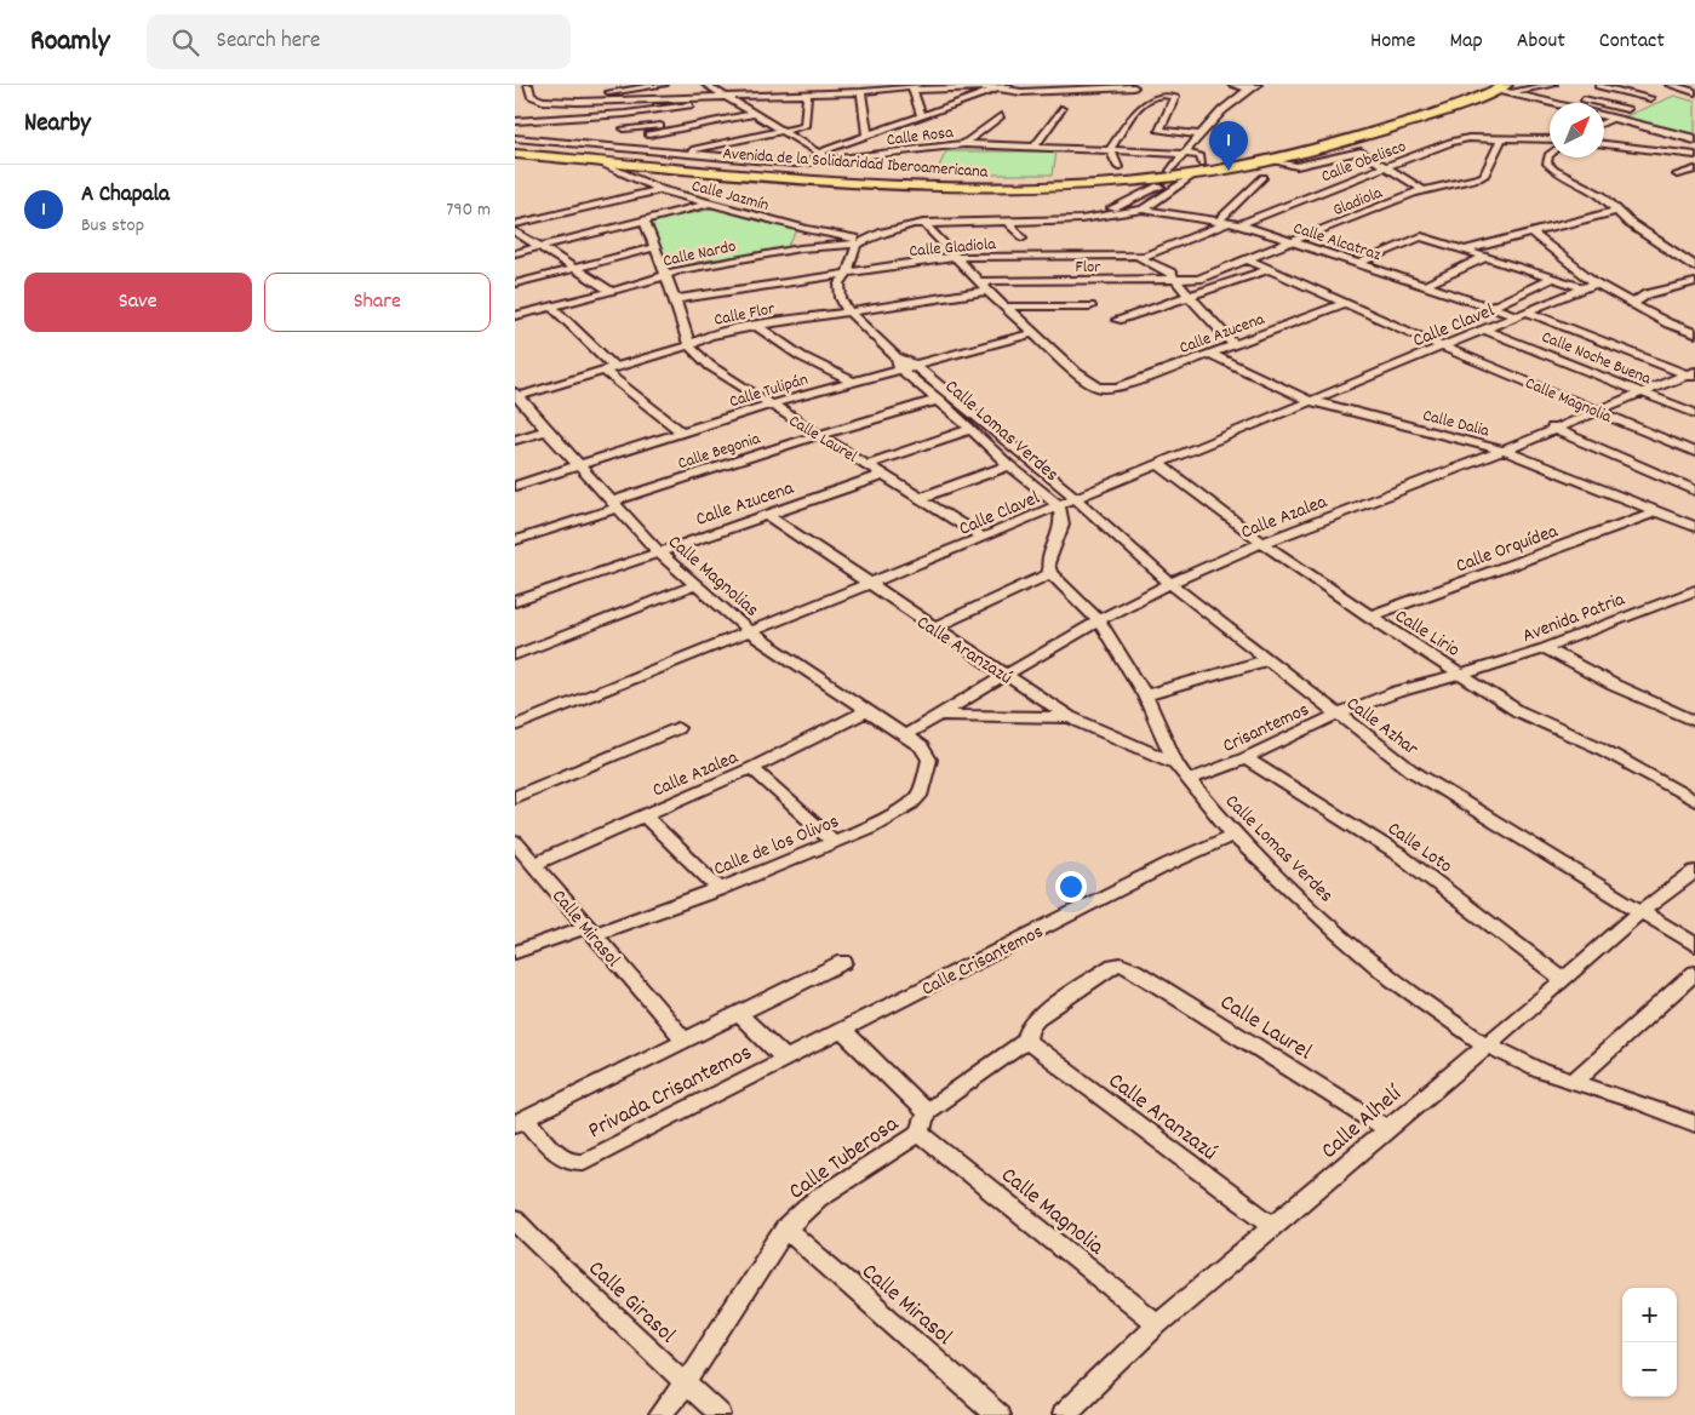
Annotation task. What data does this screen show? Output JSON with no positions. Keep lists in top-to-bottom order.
{
  "streets": {
    "highway": ["Avenida de la Solidaridad Iberoamericana"],
    "street": [
      "Calle Rosa",
      "Calle Obelisco",
      "Calle Jazmín",
      "Gladiola",
      "Calle Alcatraz",
      "Calle Gladiola",
      "Calle Nardo",
      "Flor",
      "Calle Flor",
      "Calle Clavel",
      "Calle Azucena",
      "Calle Noche Buena",
      "Calle Tulipán",
      "Calle Magnolia",
      "Calle Dalia",
      "Calle Lomas Verdes",
      "Calle Laurel",
      "Calle Begonia",
      "Calle Azalea",
      "Calle Orquídea",
      "Calle Magnolias",
      "Avenida Patria",
      "Calle Lirio",
      "Calle Aranzazú",
      "Calle Azhar",
      "Crisantemos",
      "Calle de los Olivos",
      "Calle Loto",
      "Calle Mirasol",
      "Calle Crisantemos",
      "Privada Crisantemos",
      "Calle Alhelí",
      "Calle Tuberosa",
      "Calle Girasol"
    ]
  },
  "crossings": [
    ["Calle Obelisco", "Gladiola"],
    ["Calle Obelisco", "Calle Alcatraz"],
    ["Avenida de la Solidaridad Iberoamericana", "Calle Jazmín"],
    ["Calle Jazmín", "Calle Nardo"],
    ["Gladiola", "Calle Alcatraz"],
    ["Gladiola", "Flor"],
    ["Gladiola", "Calle Magnolia"],
    ["Calle Alcatraz", "Calle Gladiola"],
    ["Calle Alcatraz", "Calle Clavel"],
    ["Calle Alcatraz", "Calle Azalea"],
    ["Calle Gladiola", "Calle Laurel"],
    ["Calle Nardo", "Calle Laurel"],
    ["Calle Flor", "Calle Lomas Verdes"],
    ["Calle Flor", "Calle Laurel"],
    ["Calle Flor", "Calle Magnolias"],
    ["Calle Clavel", "Calle Noche Buena"],
    ["Calle Clavel", "Calle Magnolia"],
    ["Calle Clavel", "Calle Dalia"],
    ["Calle Clavel", "Calle Lomas Verdes"],
    ["Calle Clavel", "Calle Laurel"],
    ["Calle Clavel", "Calle Magnolias"],
    ["Calle Clavel", "Calle Lirio"],
    ["Calle Clavel", "Calle Aranzazú"],
    ["Calle Clavel", "Calle Azhar"],
    ["Calle Azucena", "Calle Tulipán"],
    ["Calle Azucena", "Calle Magnolia"],
    ["Calle Azucena", "Calle Dalia"],
    ["Calle Azucena", "Calle Laurel"],
    ["Calle Azucena", "Calle Magnolias"],
    ["Calle Azucena", "Calle Aranzazú"],
    ["Calle Noche Buena", "Calle Azalea"],
    ["Calle Tulipán", "Calle Lomas Verdes"],
    ["Calle Tulipán", "Calle Laurel"],
    ["Calle Tulipán", "Calle Magnolias"],
    ["Calle Magnolia", "Calle Azalea"],
    ["Calle Magnolia", "Calle Alhelí"],
    ["Calle Magnolia", "Calle Tuberosa"],
    ["Calle Dalia", "Calle Azalea"],
    ["Calle Dalia", "Calle Orquídea"],
    ["Calle Lomas Verdes", "Calle Begonia"],
    ["Calle Lomas Verdes", "Calle Azalea"],
    ["Calle Lomas Verdes", "Calle Aranzazú"],
    ["Calle Lomas Verdes", "Calle Azhar"],
    ["Calle Lomas Verdes", "Crisantemos"],
    ["Calle Lomas Verdes", "Calle Crisantemos"],
    ["Calle Lomas Verdes", "Calle Alhelí"],
    ["Calle Laurel", "Calle Begonia"],
    ["Calle Laurel", "Calle Aranzazú"],
    ["Calle Laurel", "Calle Alhelí"],
    ["Calle Begonia", "Calle Magnolias"],
    ["Calle Azalea", "Calle Magnolias"],
    ["Calle Azalea", "Calle Lirio"],
    ["Calle Azalea", "Calle Aranzazú"],
    ["Calle Azalea", "Calle Azhar"],
    ["Calle Azalea", "Calle Mirasol"],
    ["Calle Orquídea", "Calle Lirio"],
    ["Calle Magnolias", "Calle de los Olivos"],
    ["Avenida Patria", "Calle Lirio"],
    ["Avenida Patria", "Crisantemos"],
    ["Calle Lirio", "Crisantemos"],
    ["Calle Aranzazú", "Calle Alhelí"],
    ["Calle Azhar", "Crisantemos"],
    ["Calle Azhar", "Calle Alhelí"],
    ["Crisantemos", "Calle Loto"],
    ["Calle de los Olivos", "Calle Mirasol"],
    ["Calle Loto", "Calle Alhelí"],
    ["Calle Mirasol", "Calle Tuberosa"],
    ["Calle Crisantemos", "Privada Crisantemos"],
    ["Calle Tuberosa", "Calle Girasol"]
  ],
  "north": "top right",
  "page": {
    "header": "Roamly",
    "search": "Search here",
    "nav": [
      "Home",
      "Map",
      "About",
      "Contact"
    ],
    "heading": "Nearby",
    "pins": "1",
    "list": [
      {
        "mark": "1",
        "name": "A Chapala",
        "note": "Bus stop",
        "value": "790 m"
      }
    ],
    "buttons": ["Save", "Share"],
    "map_buttons": ["+", "−"]
  }
}
